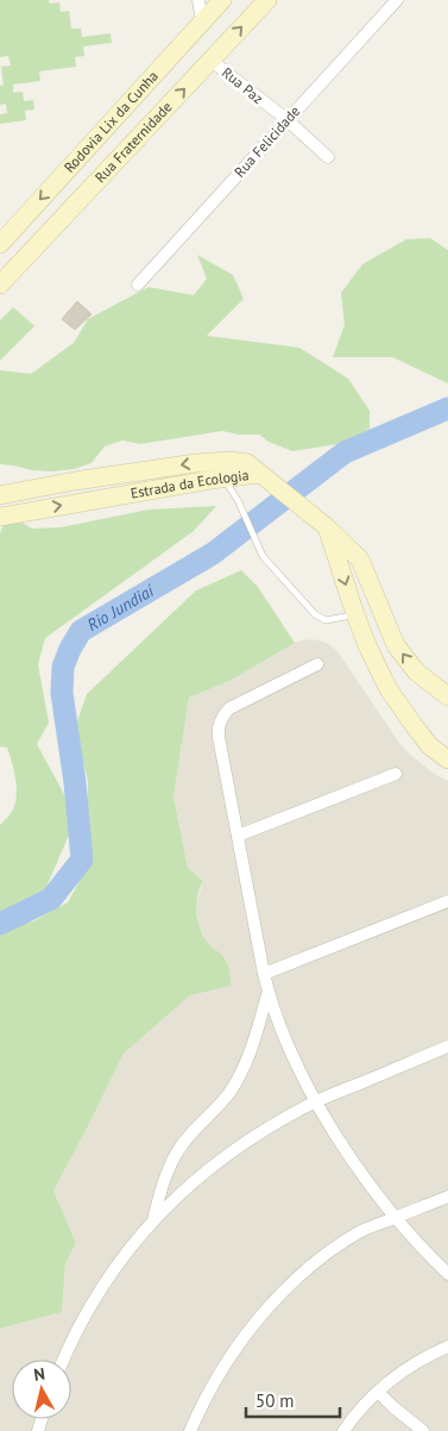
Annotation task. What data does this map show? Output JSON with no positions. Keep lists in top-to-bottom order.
{
  "streets": {
    "street": [
      "Rua Paz",
      "Rodovia Lix da Cunha",
      "Rua Felicidade",
      "Rua Fraternidade",
      "Estrada da Ecologia"
    ]
  },
  "crossings": [
    ["Rua Paz", "Rua Felicidade"],
    ["Rua Paz", "Rua Fraternidade"]
  ],
  "one_way": ["Rodovia Lix da Cunha", "Rua Fraternidade"],
  "water": ["Rio Jundiaí"],
  "scale_bar": "50 m",
  "north": "top"
}
